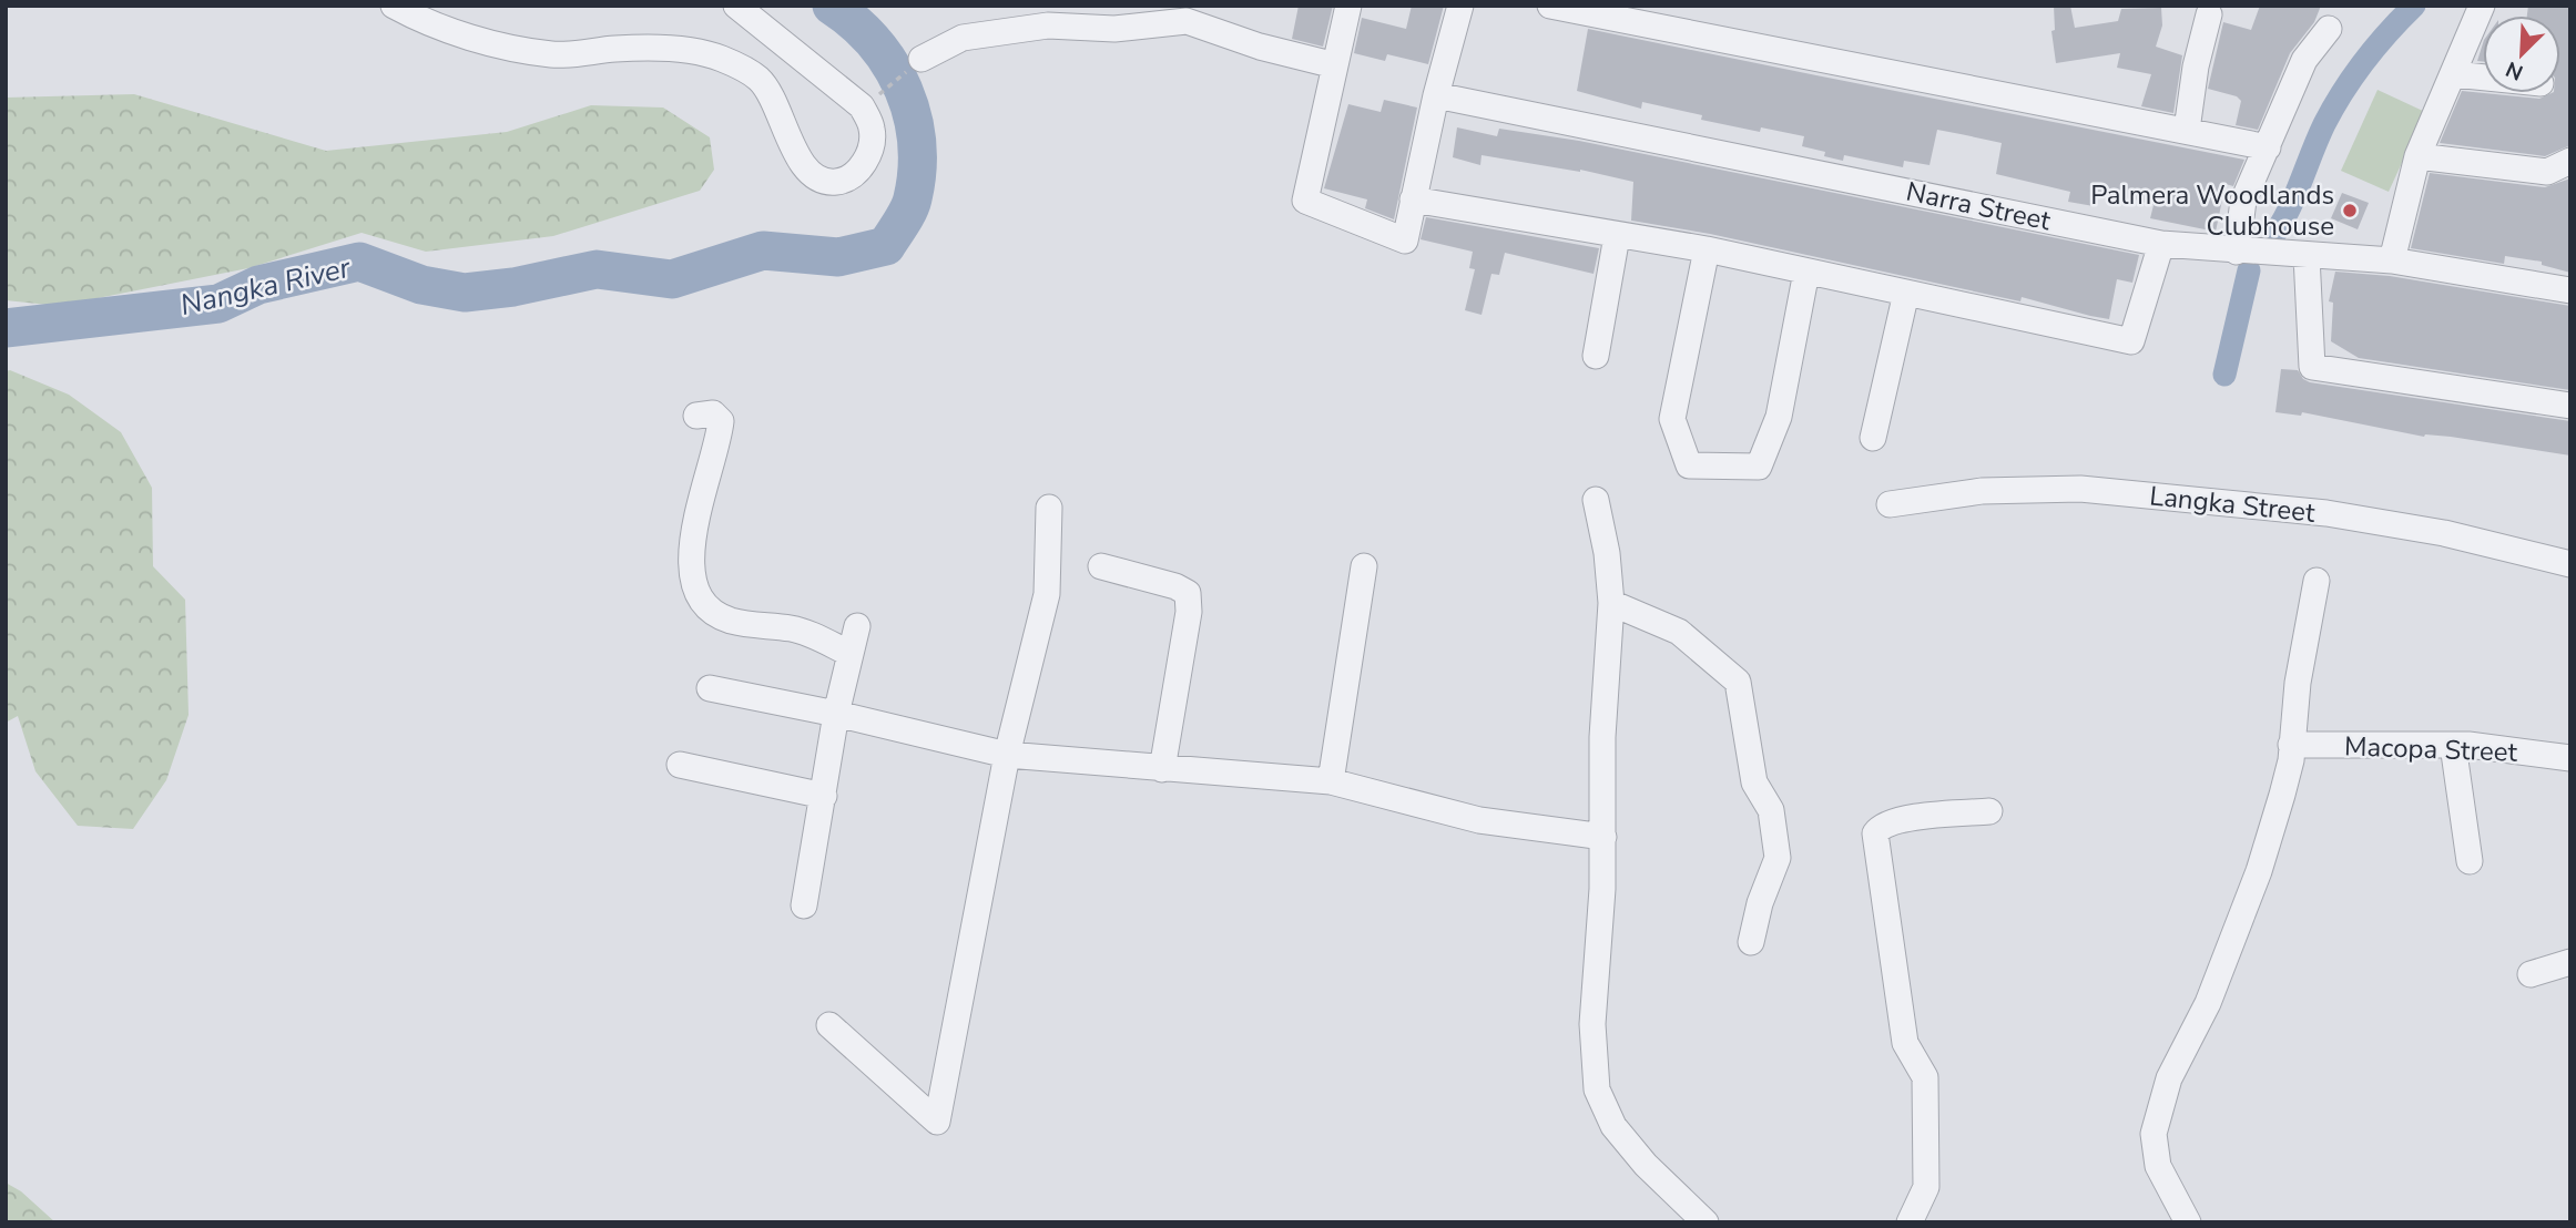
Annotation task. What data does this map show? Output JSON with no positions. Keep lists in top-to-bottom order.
{
  "streets": {
    "street": ["Narra Street", "Langka Street", "Macopa Street"]
  },
  "water": ["Nangka River"],
  "places": ["Palmera Woodlands Clubhouse"],
  "north": "bottom left"
}
